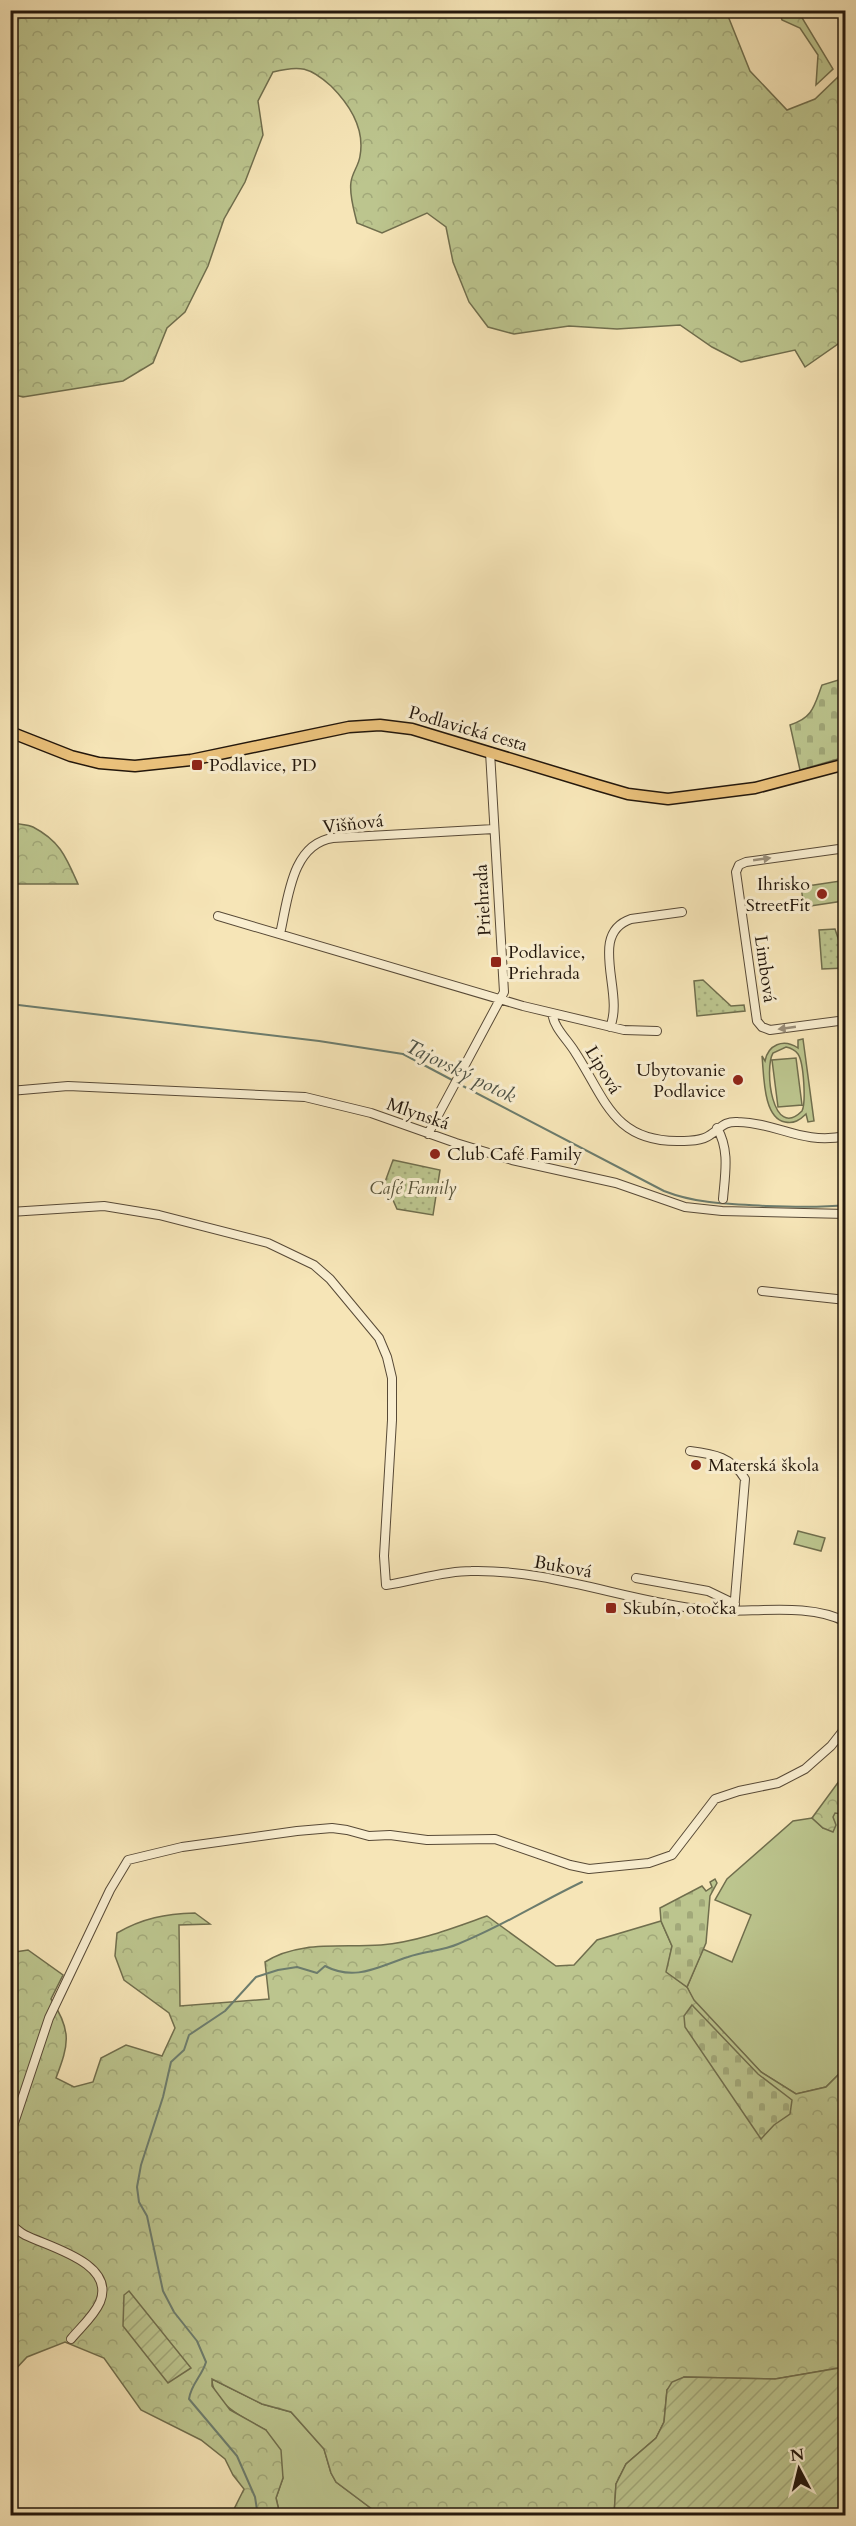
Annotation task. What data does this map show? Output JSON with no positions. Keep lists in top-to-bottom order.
{
  "streets": {
    "main road": ["Podlavická cesta"],
    "street": [
      "Višňová",
      "Priehrada",
      "Limbová",
      "Lipová",
      "Mlynská",
      "Buková"
    ]
  },
  "crossings": [
    ["Podlavická cesta", "Priehrada"],
    ["Višňová", "Priehrada"],
    ["Višňová", "Lipová"],
    ["Priehrada", "Lipová"],
    ["Priehrada", "Mlynská"]
  ],
  "water": ["Tajovský potok"],
  "parks": ["Café Family"],
  "places": {
    "transit": ["Podlavice, PD", "Podlavice, Priehrada", "Skubín, otočka"],
    "other": [
      "Ihrisko StreetFit",
      "Ubytovanie Podlavice",
      "Club Café Family",
      "Materská škola"
    ]
  },
  "north": "top"
}
